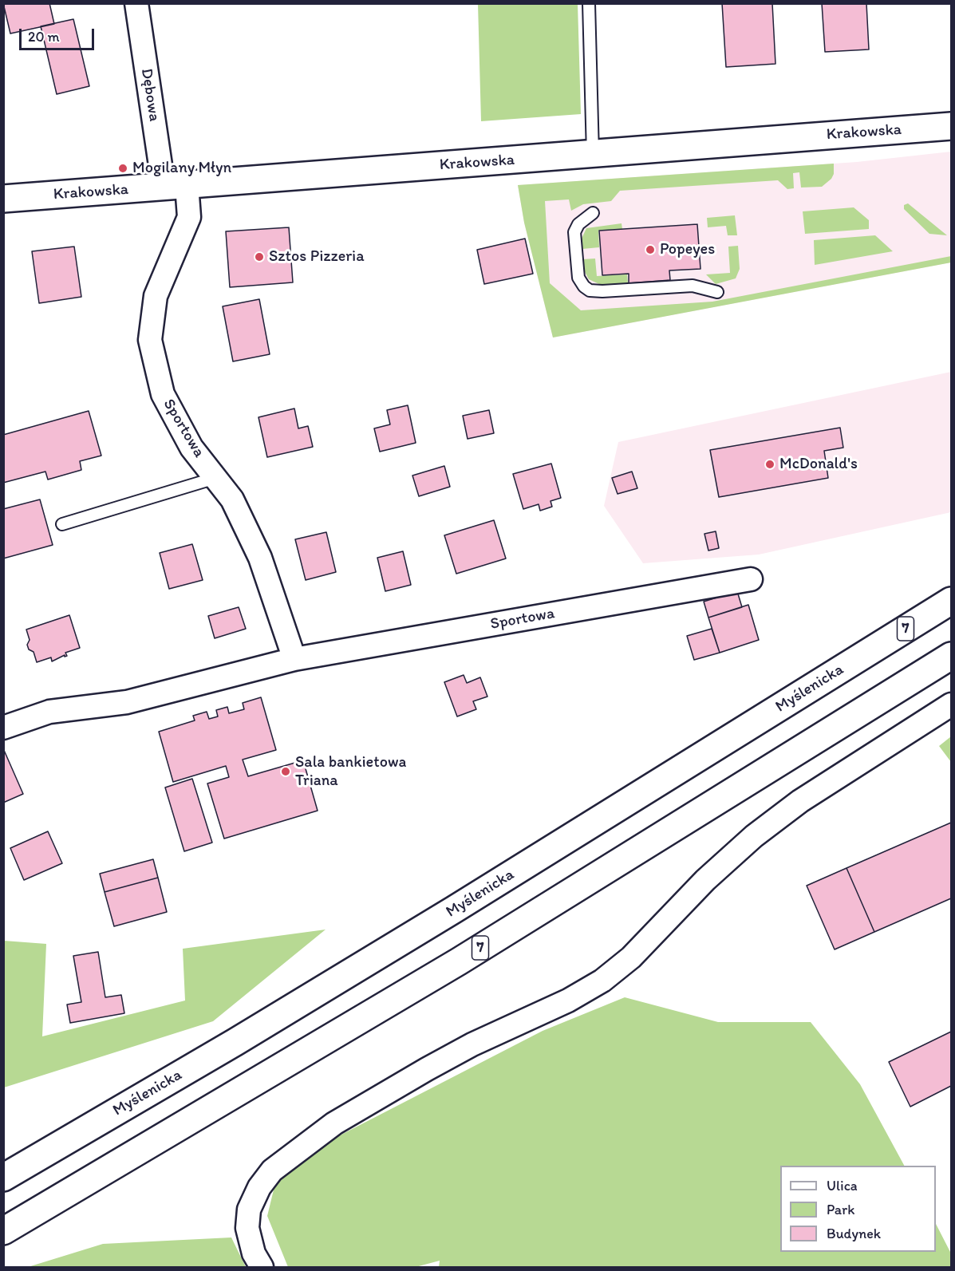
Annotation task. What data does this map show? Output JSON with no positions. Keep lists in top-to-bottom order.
{
  "streets": {
    "main road": ["Krakowska", "7", "Myślenicka"],
    "street": ["Dębowa", "Sportowa"]
  },
  "crossings": [
    ["Dębowa", "Krakowska"],
    ["Dębowa", "Sportowa"],
    ["Krakowska", "Sportowa"]
  ],
  "places": [
    "Mogilany Młyn",
    "Popeyes",
    "Sztos Pizzeria",
    "McDonald's",
    "Sala bankietowa Triana"
  ],
  "legend": ["Ulica", "Park", "Budynek"],
  "scale_bar": "20 m"
}
